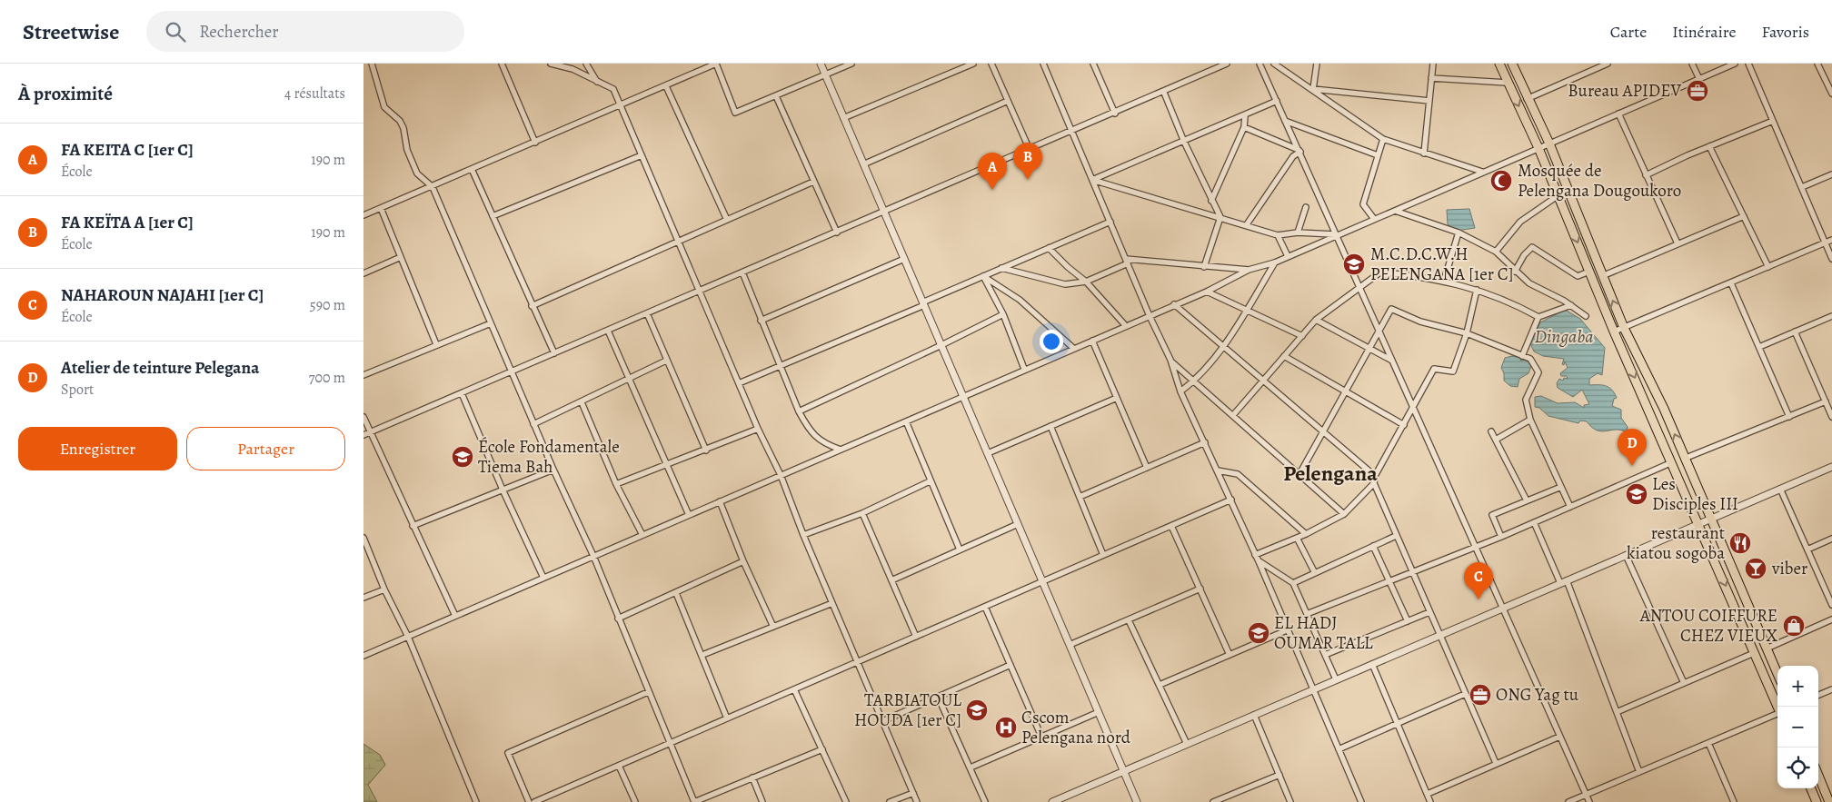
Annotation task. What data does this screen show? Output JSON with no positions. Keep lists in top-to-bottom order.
{
  "districts": ["Pelengana"],
  "water": ["Dingaba"],
  "places": {
    "office": ["Bureau APIDEV", "ONG Yag tu"],
    "mosque": ["Mosquée de Pelengana Dougoukoro"],
    "school or university": [
      "M.C.D.C.W.H PELENGANA [1er C]",
      "École Fondamentale Tiema Bah",
      "Les Disciples III",
      "EL HADJ OUMAR TALL",
      "TARBIATOUL HOUDA [1er C]"
    ],
    "restaurant": ["restaurant kiatou sogoba"],
    "bar": ["viber"],
    "shop": ["ANTOU COIFFURE CHEZ VIEUX"],
    "hospital": ["Cscom Pelengana nord"]
  },
  "page": {
    "header": "Streetwise",
    "search": "Rechercher",
    "nav": ["Carte", "Itinéraire", "Favoris"],
    "heading": ["À proximité", "4 résultats"],
    "list": [
      {
        "mark": "A",
        "name": "FA KEITA C [1er C]",
        "note": "École",
        "value": "190 m"
      },
      {
        "mark": "B",
        "name": "FA KEÏTA A [1er C]",
        "note": "École",
        "value": "190 m"
      },
      {
        "mark": "C",
        "name": "NAHAROUN NAJAHI [1er C]",
        "note": "École",
        "value": "590 m"
      },
      {
        "mark": "D",
        "name": "Atelier de teinture Pelegana",
        "note": "Sport",
        "value": "700 m"
      }
    ],
    "pins": [
      "B",
      "A",
      "D",
      "C"
    ],
    "buttons": ["Enregistrer", "Partager"],
    "map_buttons": ["+", "−"]
  }
}
